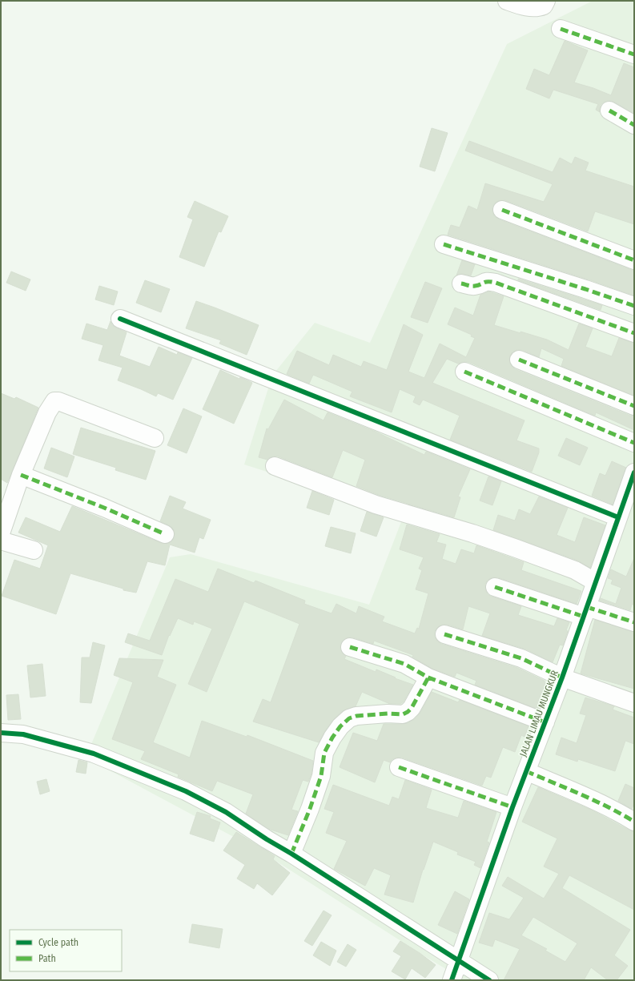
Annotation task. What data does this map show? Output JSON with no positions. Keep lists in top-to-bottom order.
{
  "streets": {
    "street": ["JALAN LIMAU MUNGKUR"]
  },
  "legend": ["Cycle path", "Path"]
}
